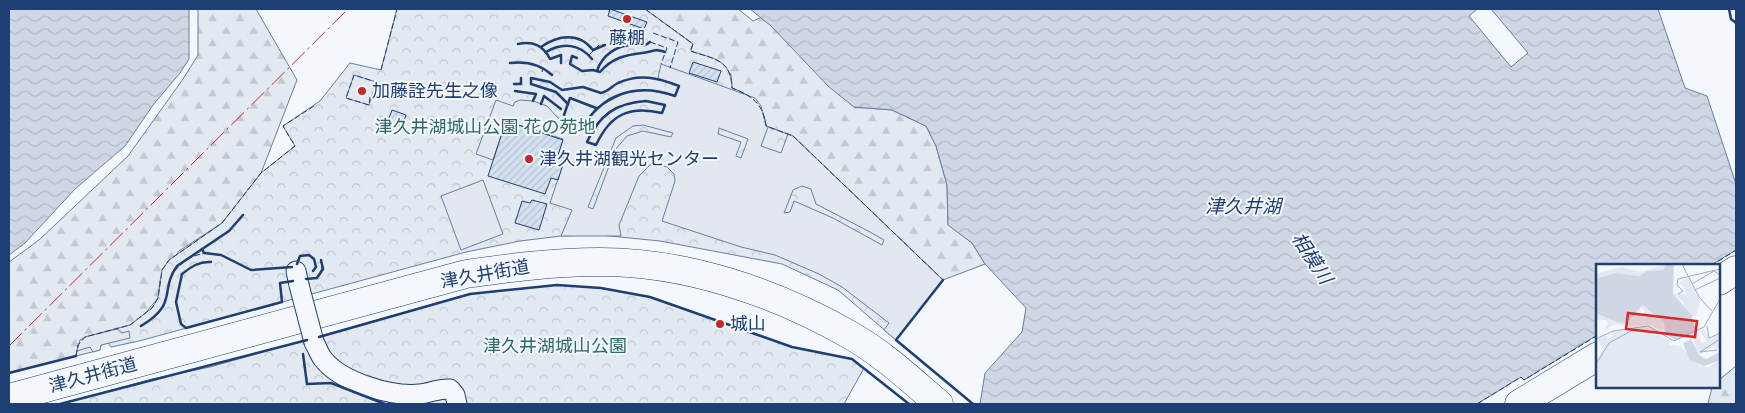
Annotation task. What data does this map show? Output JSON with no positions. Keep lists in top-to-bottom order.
{
  "streets": {
    "highway": ["津久井街道"]
  },
  "water": ["津久井湖", "相模川"],
  "parks": ["津久井湖城山公園 花の苑地", "津久井湖城山公園"],
  "places": [
    "藤棚",
    "加藤詮先生之像",
    "津久井湖観光センター",
    "城山"
  ]
}
